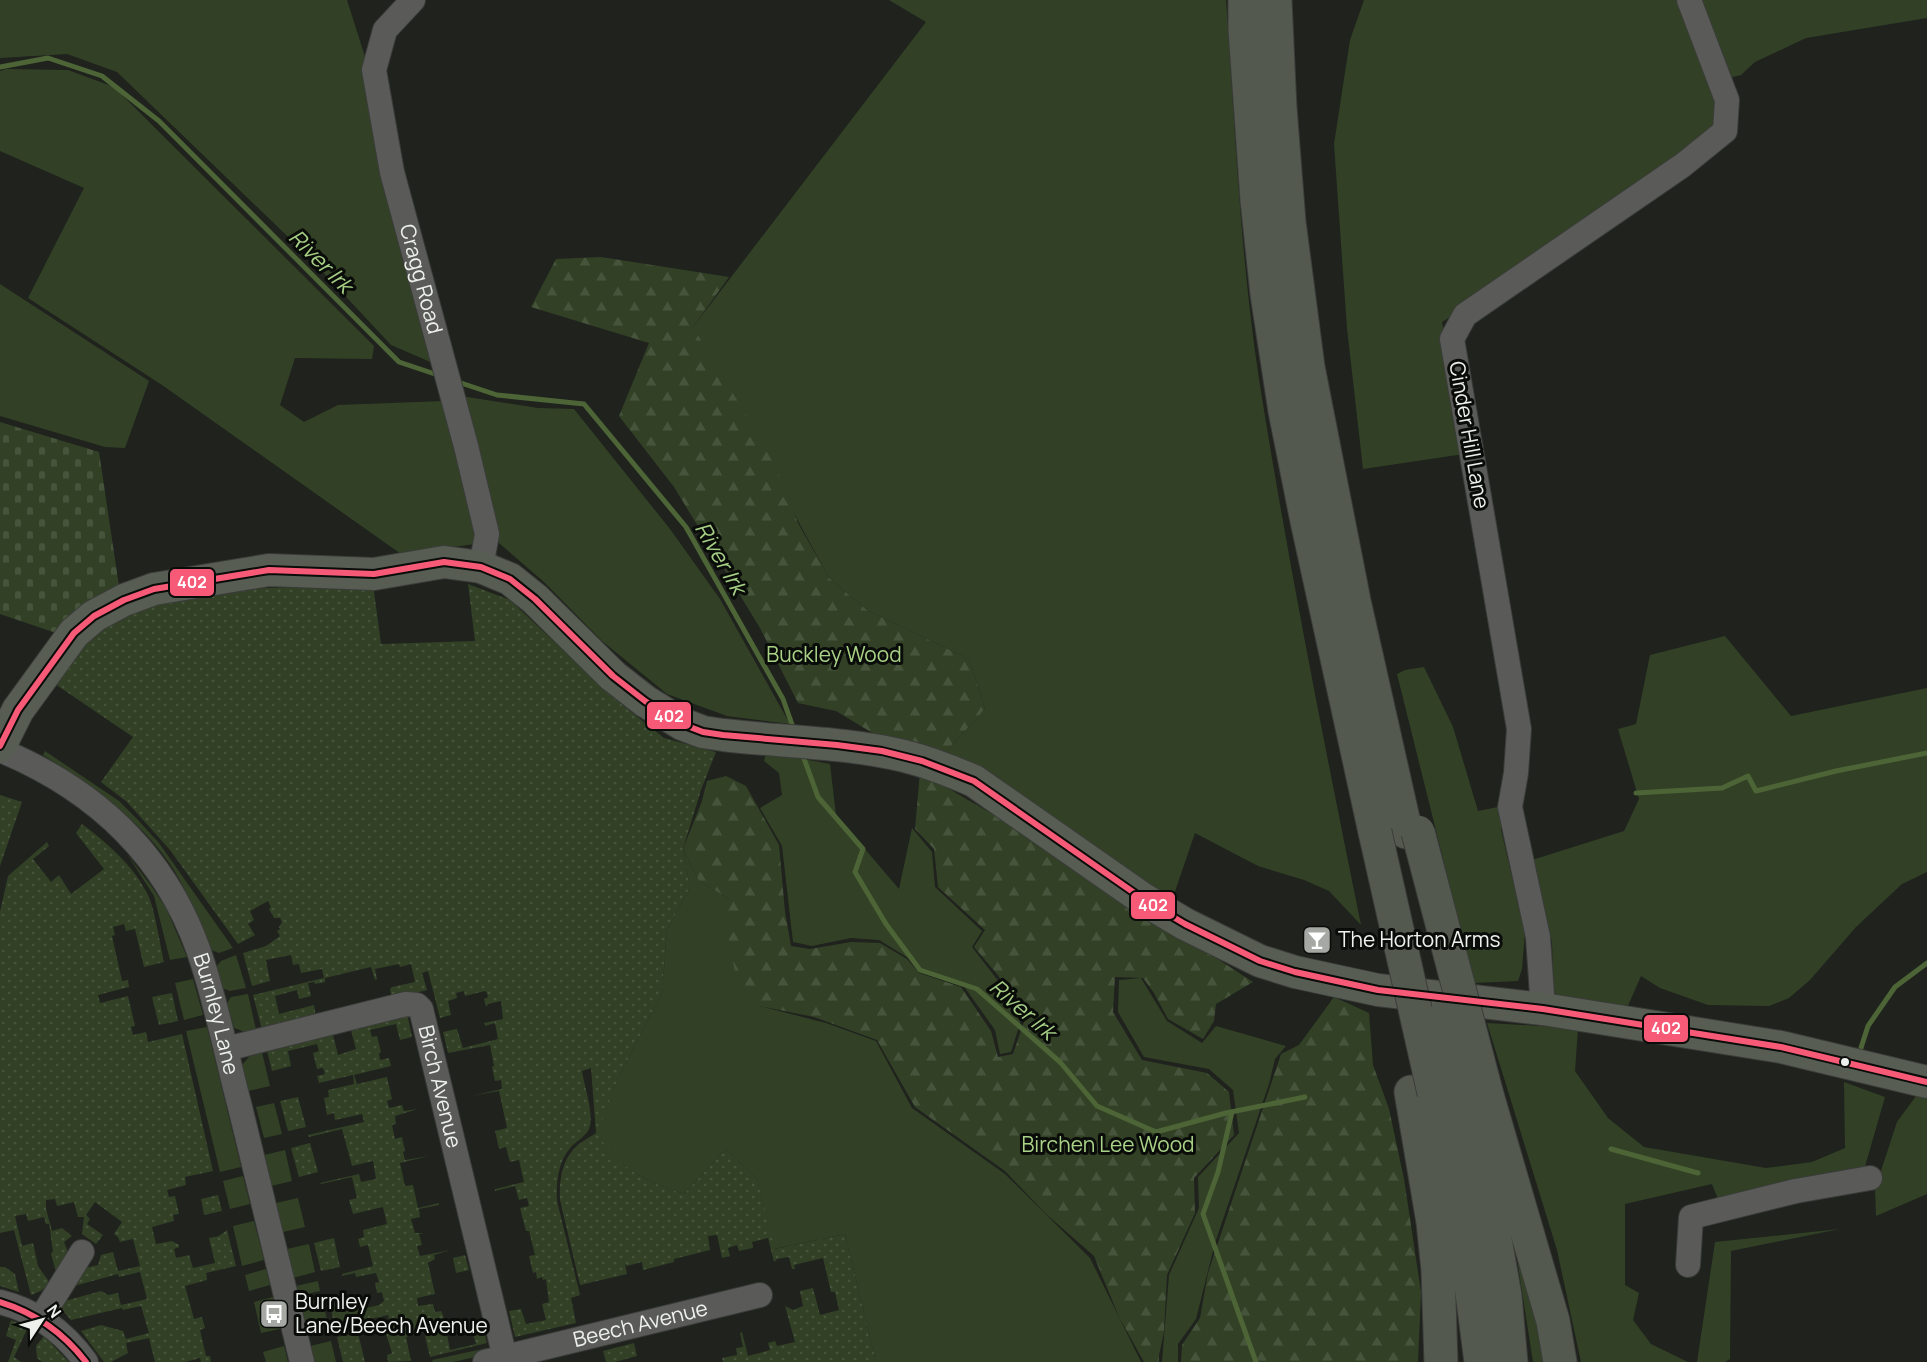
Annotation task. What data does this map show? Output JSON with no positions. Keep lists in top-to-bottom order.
{
  "streets": {
    "street": [
      "Cragg Road",
      "Cinder Hill Lane",
      "Burnley Lane",
      "Birch Avenue",
      "Beech Avenue"
    ]
  },
  "crossings": [
    ["Burnley Lane", "Birch Avenue"],
    ["Birch Avenue", "Beech Avenue"]
  ],
  "water": ["River Irk"],
  "parks": ["Buckley Wood", "Birchen Lee Wood"],
  "places": {
    "bar": ["The Horton Arms"],
    "bus stop": ["Burnley Lane/Beech Avenue"]
  },
  "lines": ["transit line 402"],
  "north": "top right"
}
